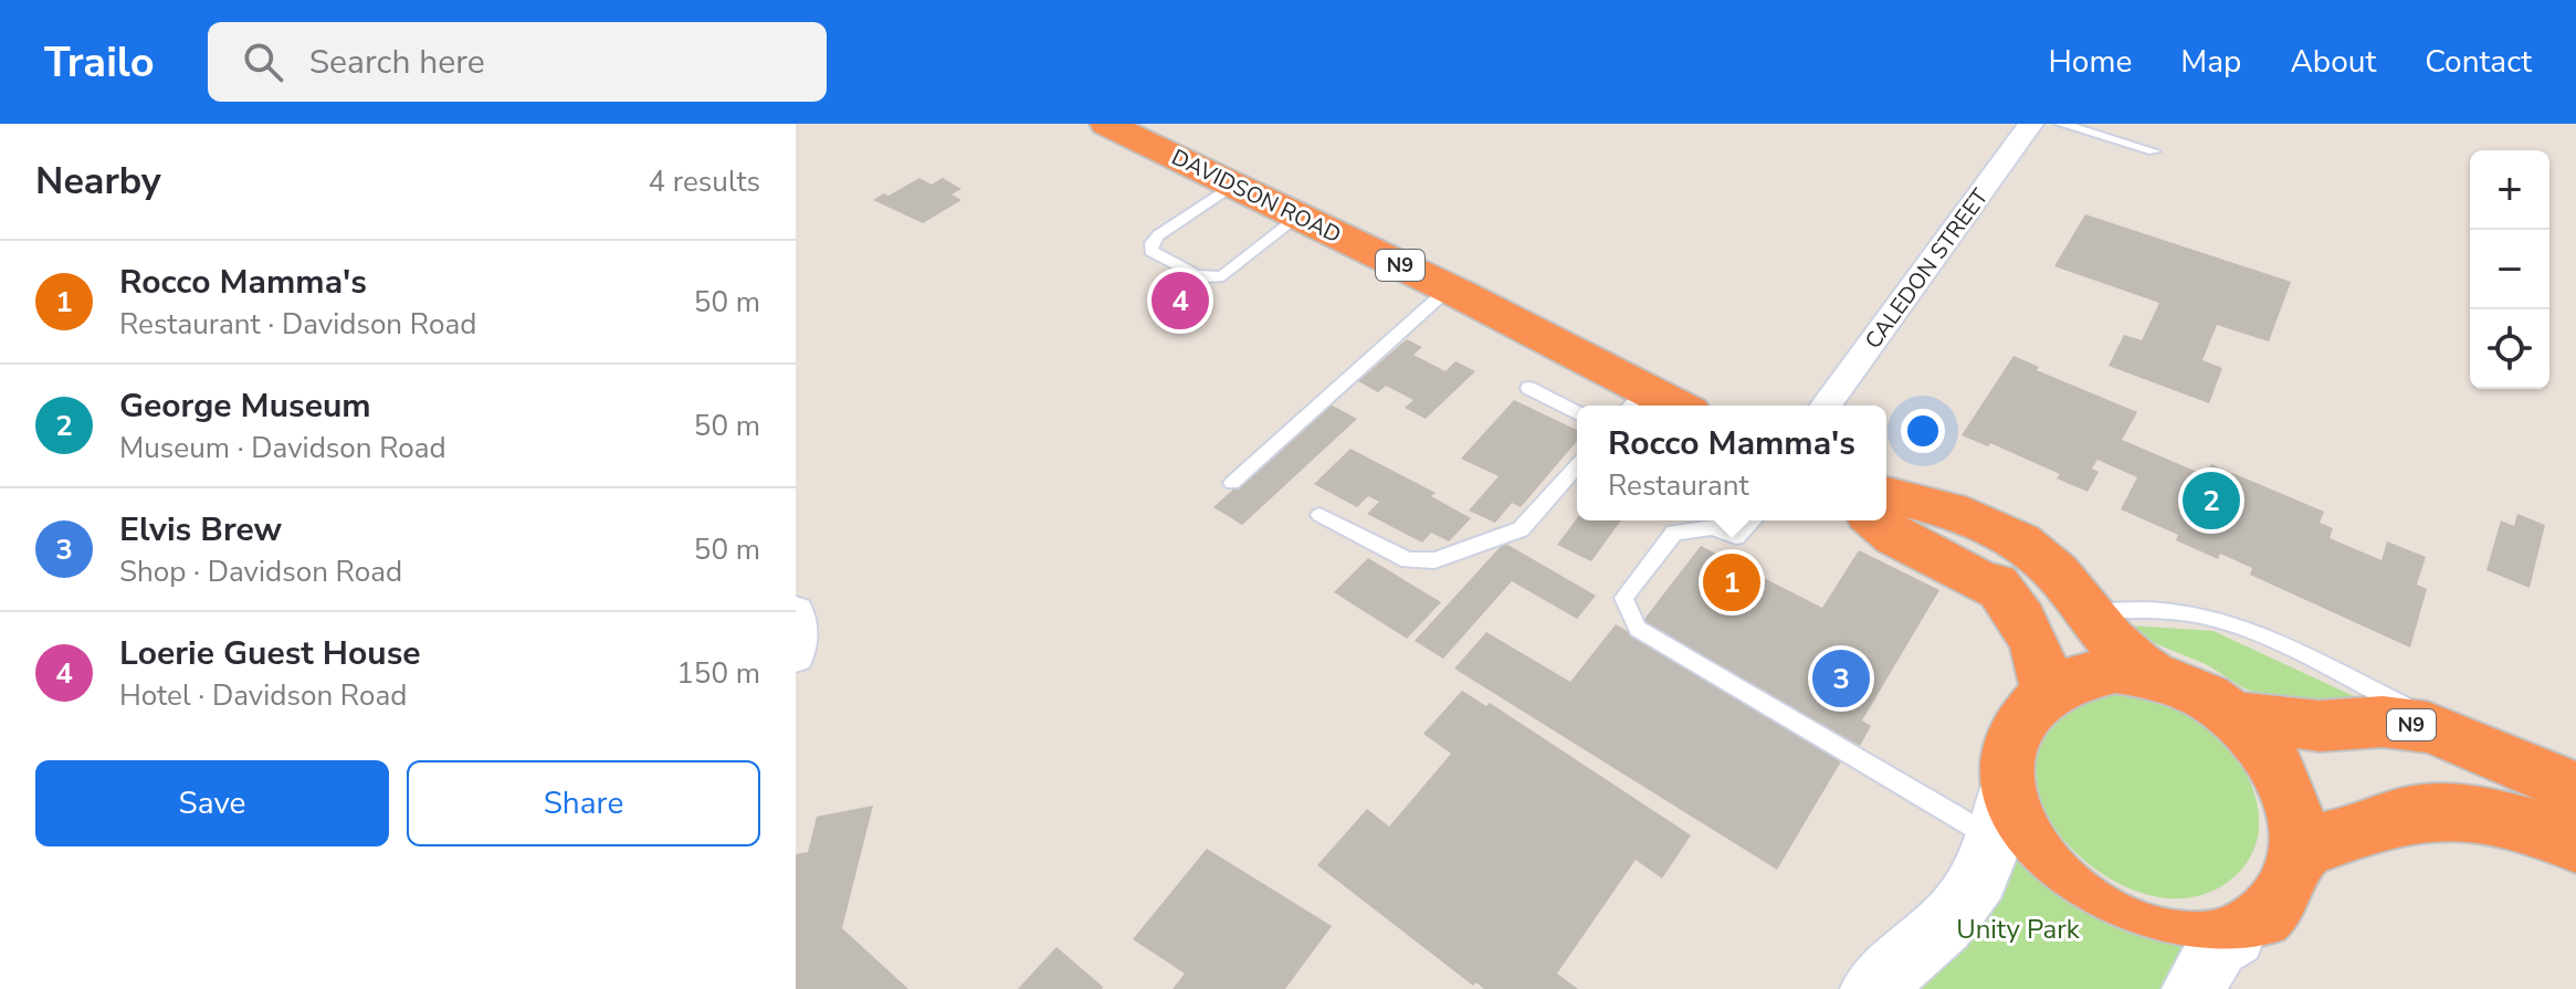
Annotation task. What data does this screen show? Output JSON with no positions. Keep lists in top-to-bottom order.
{
  "streets": {
    "highway": ["DAVIDSON ROAD", "N9"],
    "street": ["CALEDON STREET"]
  },
  "parks": ["Unity Park"],
  "page": {
    "header": "Trailo",
    "search": "Search here",
    "nav": [
      "Home",
      "Map",
      "About",
      "Contact"
    ],
    "heading": ["Nearby", "4 results"],
    "map_buttons": ["+", "−"],
    "list": [
      {
        "mark": "1",
        "name": "Rocco Mamma's",
        "note": "Restaurant · Davidson Road",
        "value": "50 m"
      },
      {
        "mark": "2",
        "name": "George Museum",
        "note": "Museum · Davidson Road",
        "value": "50 m"
      },
      {
        "mark": "3",
        "name": "Elvis Brew",
        "note": "Shop · Davidson Road",
        "value": "50 m"
      },
      {
        "mark": "4",
        "name": "Loerie Guest House",
        "note": "Hotel · Davidson Road",
        "value": "150 m"
      }
    ],
    "pins": [
      "4",
      "2",
      "1",
      "3"
    ],
    "popup": ["Rocco Mamma's", "Restaurant"],
    "buttons": ["Save", "Share"]
  }
}
